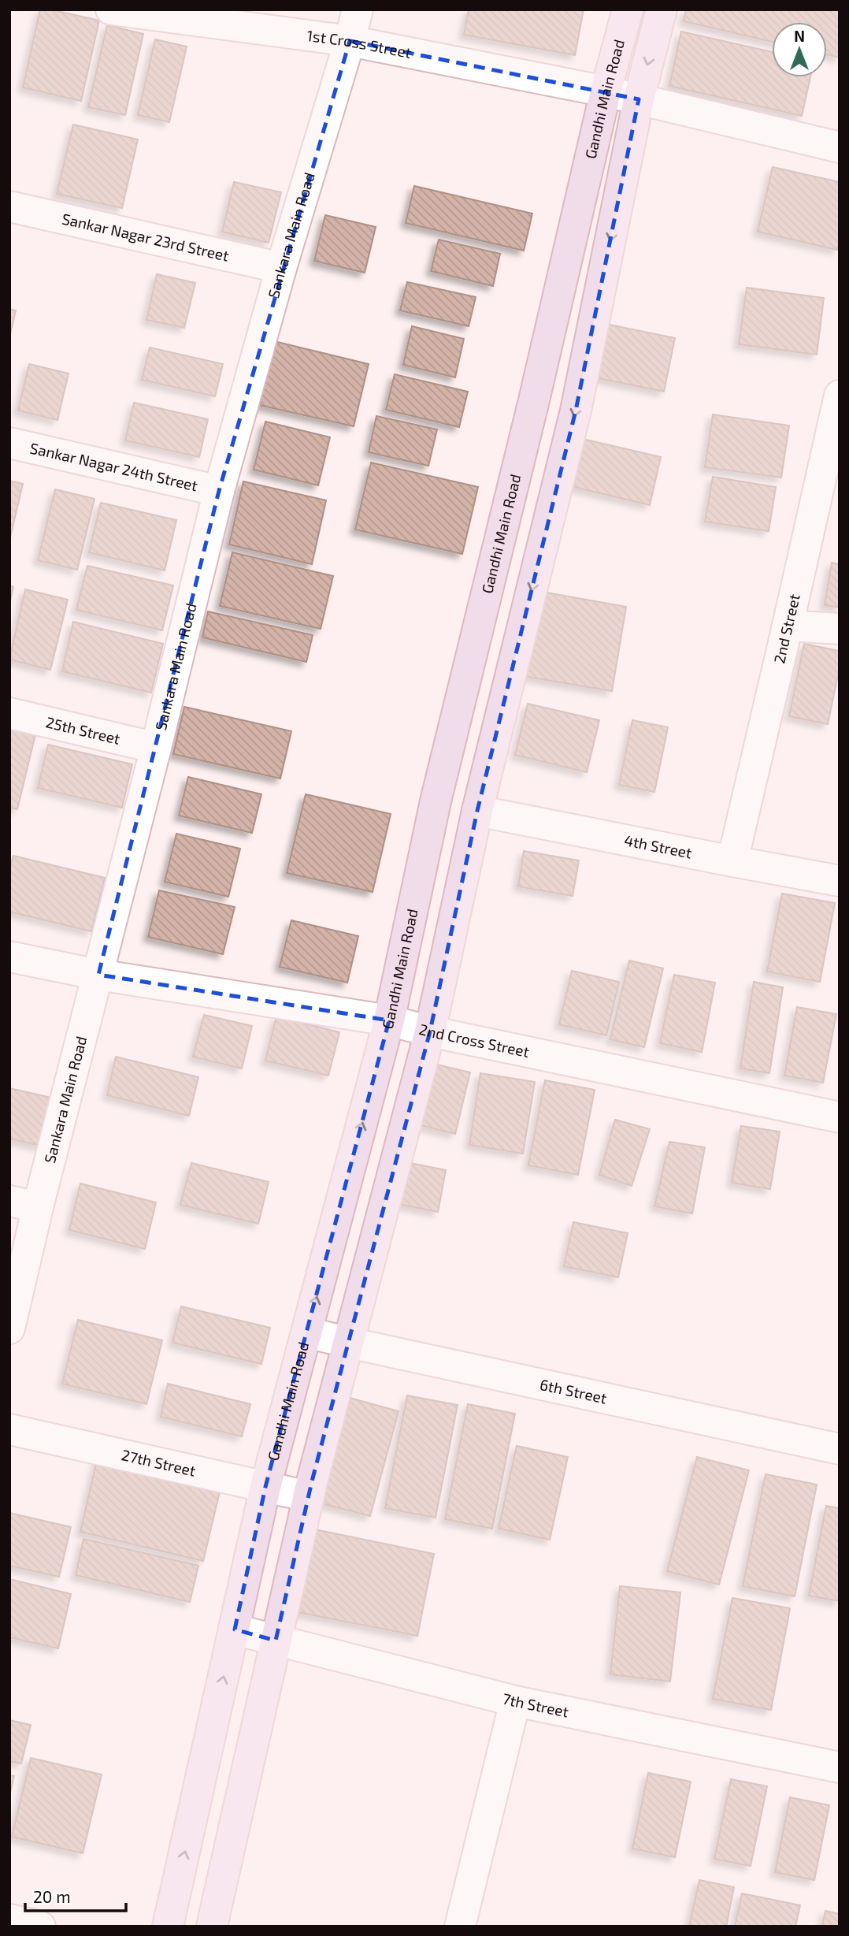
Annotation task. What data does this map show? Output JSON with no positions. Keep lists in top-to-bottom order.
{
  "streets": {
    "street": [
      "1st Cross Street",
      "Gandhi Main Road",
      "Sankara Main Road",
      "Sankar Nagar 23rd Street",
      "Sankar Nagar 24th Street",
      "2nd Street",
      "25th Street",
      "4th Street",
      "2nd Cross Street",
      "6th Street",
      "27th Street",
      "7th Street"
    ]
  },
  "crossings": [
    ["1st Cross Street", "Gandhi Main Road"],
    ["1st Cross Street", "Sankara Main Road"],
    ["Gandhi Main Road", "2nd Cross Street"],
    ["Gandhi Main Road", "6th Street"],
    ["Gandhi Main Road", "27th Street"],
    ["Gandhi Main Road", "7th Street"],
    ["Sankara Main Road", "Sankar Nagar 23rd Street"],
    ["Sankara Main Road", "Sankar Nagar 24th Street"],
    ["Sankara Main Road", "25th Street"],
    ["Sankara Main Road", "2nd Cross Street"],
    ["2nd Street", "4th Street"]
  ],
  "scale_bar": "20 m",
  "north": "top"
}
